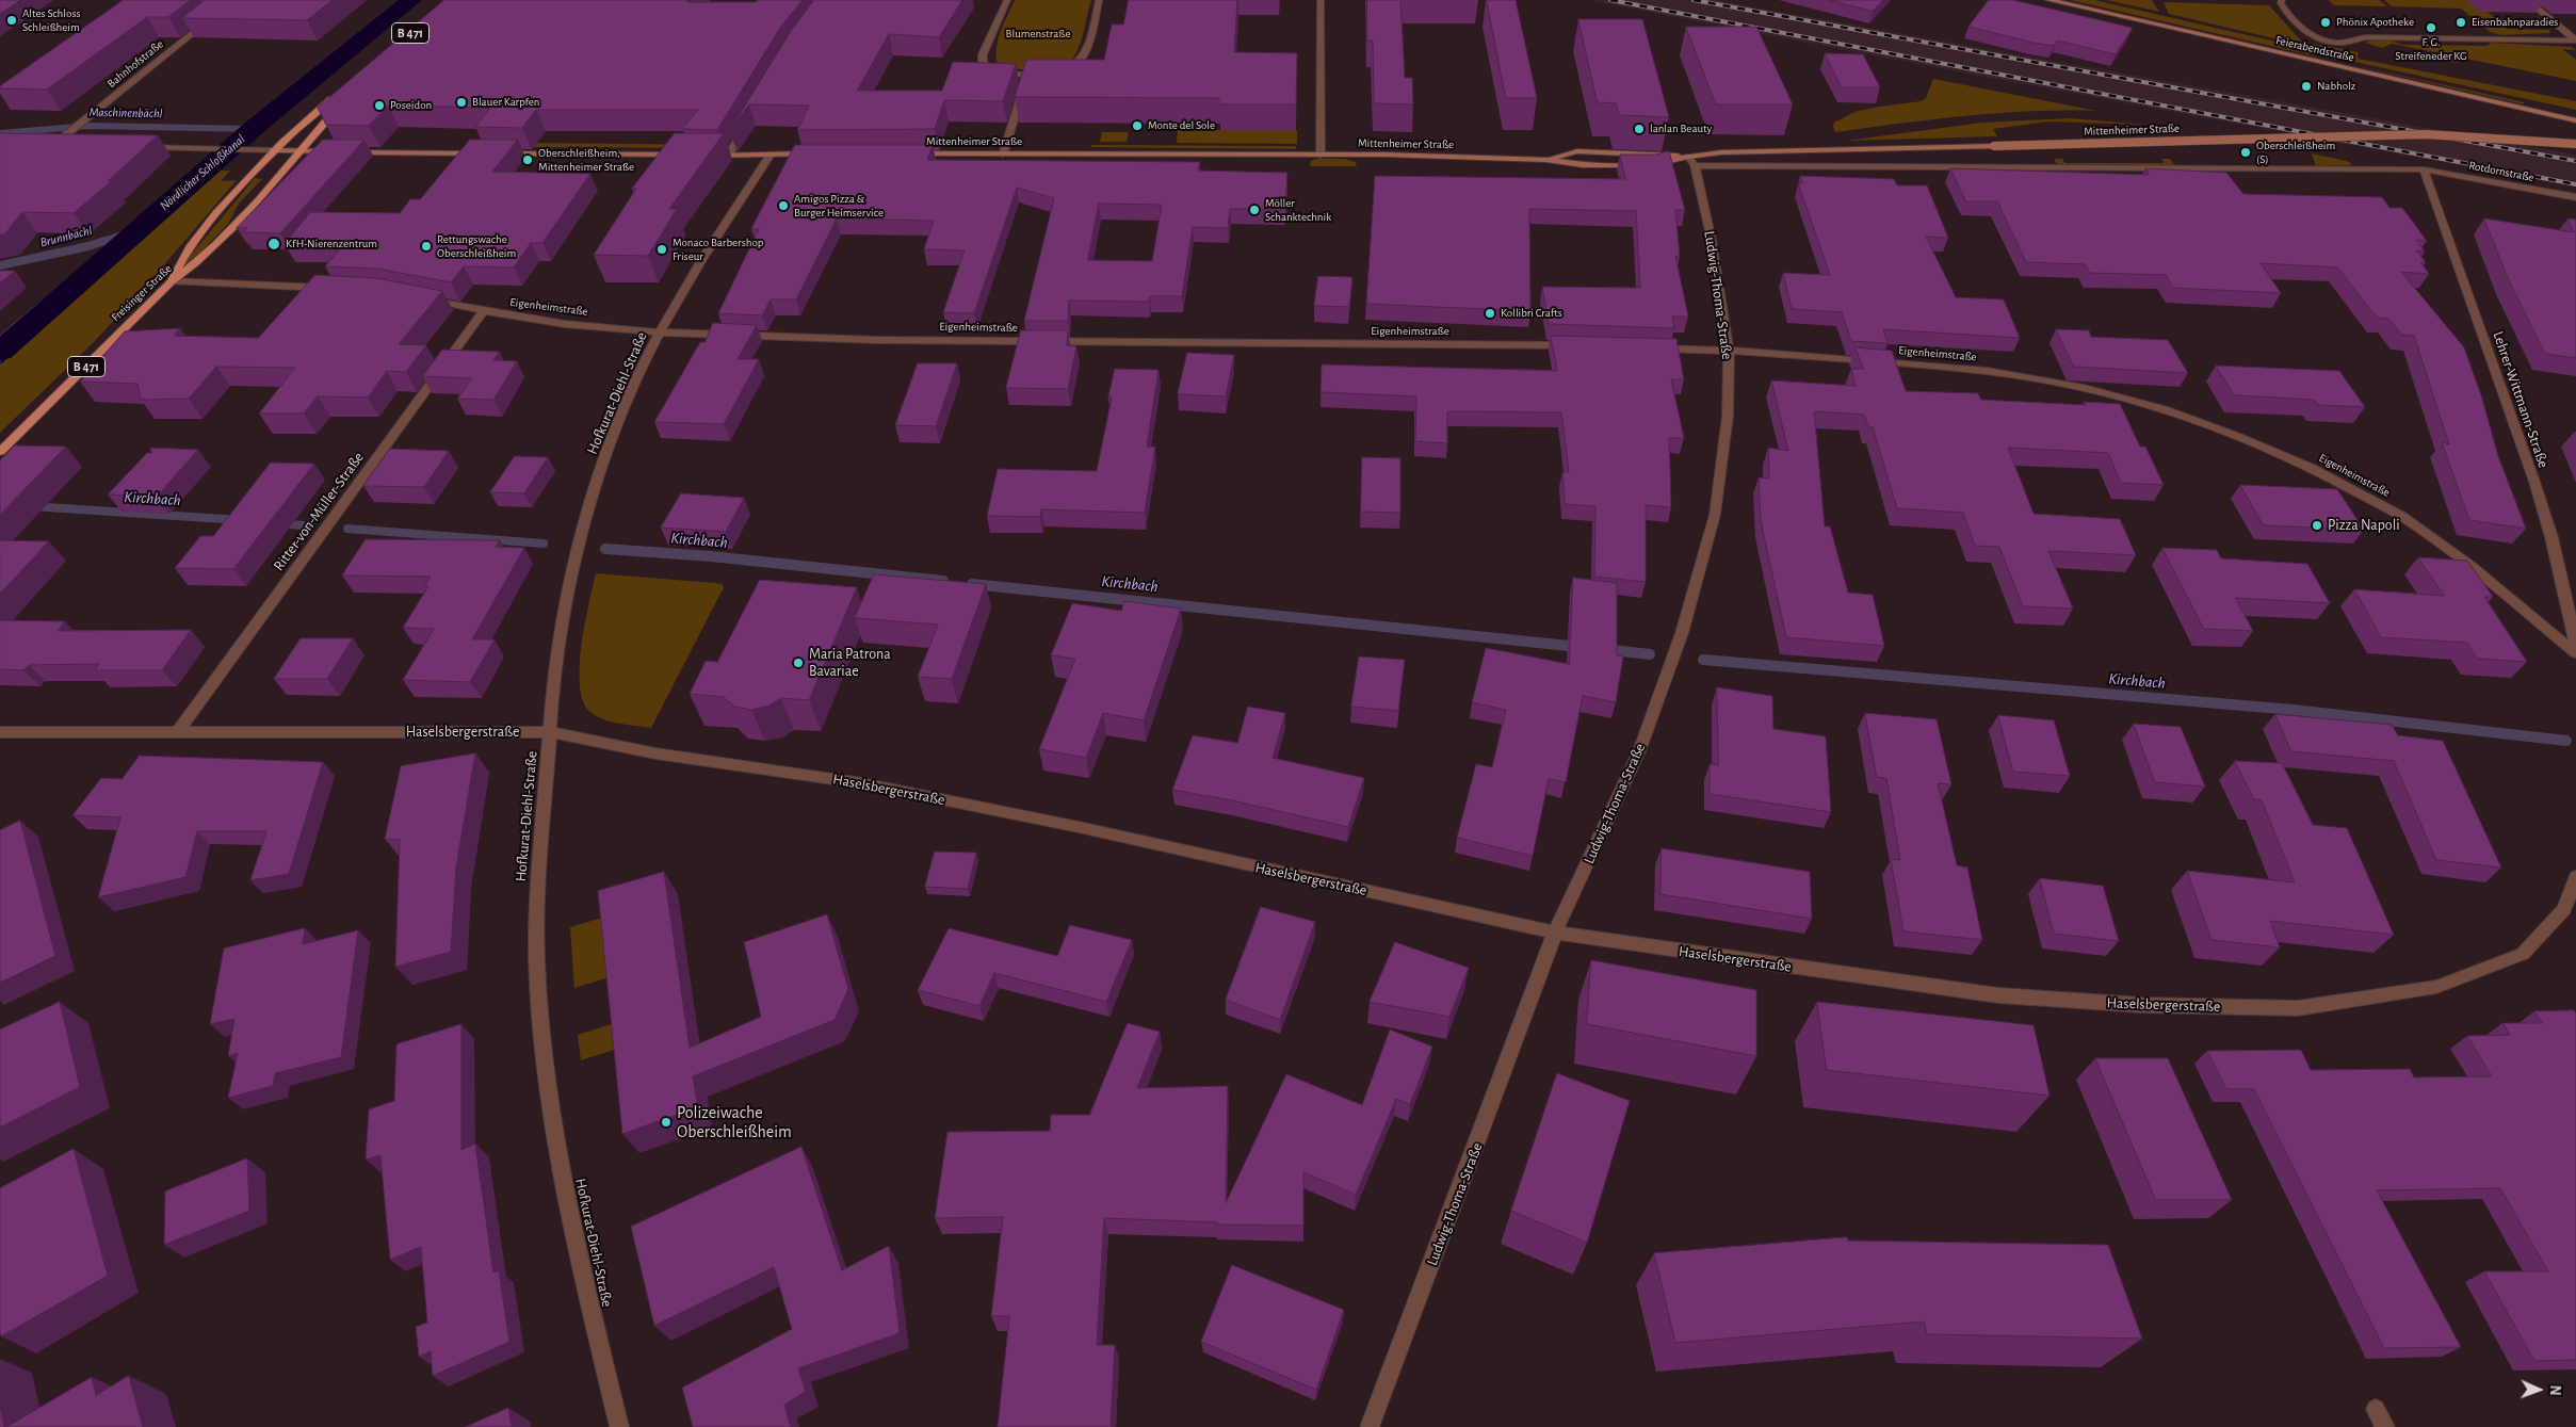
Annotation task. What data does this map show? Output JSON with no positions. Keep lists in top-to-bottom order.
{
  "streets": {
    "main road": [
      "B 471",
      "Feierabendstraße",
      "Mittenheimer Straße",
      "Freisinger Straße"
    ],
    "street": [
      "Bahnhofstraße",
      "Rotdornstraße",
      "Ludwig-Thoma-Straße",
      "Eigenheimstraße",
      "Hofkurat-Diehl-Straße",
      "Lehrer-Wittmann-Straße",
      "Ritter-von-Müller-Straße",
      "Haselsbergerstraße"
    ]
  },
  "crossings": [
    ["B 471", "Freisinger Straße"],
    ["Mittenheimer Straße", "Rotdornstraße"],
    ["Mittenheimer Straße", "Ludwig-Thoma-Straße"],
    ["Mittenheimer Straße", "Lehrer-Wittmann-Straße"],
    ["Rotdornstraße", "Lehrer-Wittmann-Straße"],
    ["Ludwig-Thoma-Straße", "Eigenheimstraße"],
    ["Ludwig-Thoma-Straße", "Haselsbergerstraße"],
    ["Eigenheimstraße", "Hofkurat-Diehl-Straße"],
    ["Eigenheimstraße", "Ritter-von-Müller-Straße"],
    ["Hofkurat-Diehl-Straße", "Haselsbergerstraße"],
    ["Ritter-von-Müller-Straße", "Haselsbergerstraße"]
  ],
  "water": [
    "Maschinenbächl",
    "Nördlicher Schloßkanal",
    "Brunnbächl",
    "Kirchbach"
  ],
  "parks": ["Blumenstraße"],
  "places": [
    "Altes Schloss Schleißheim",
    "Phönix Apotheke",
    "Eisenbahnparadies",
    "F. G. Streifeneder KG",
    "Nabholz",
    "Blauer Karpfen",
    "Poseidon",
    "Monte del Sole",
    "lanlan Beauty",
    "Oberschleißheim (S)",
    "Oberschleißheim, Mittenheimer Straße",
    "Amigos Pizza & Burger Heimservice",
    "Möller Schanktechnik",
    "KfH-Nierenzentrum",
    "Rettungswache Oberschleißheim",
    "Monaco Barbershop Friseur",
    "Kollibri Crafts",
    "Pizza Napoli",
    "Maria Patrona Bavariae",
    "Polizeiwache Oberschleißheim"
  ],
  "north": "right"
}
